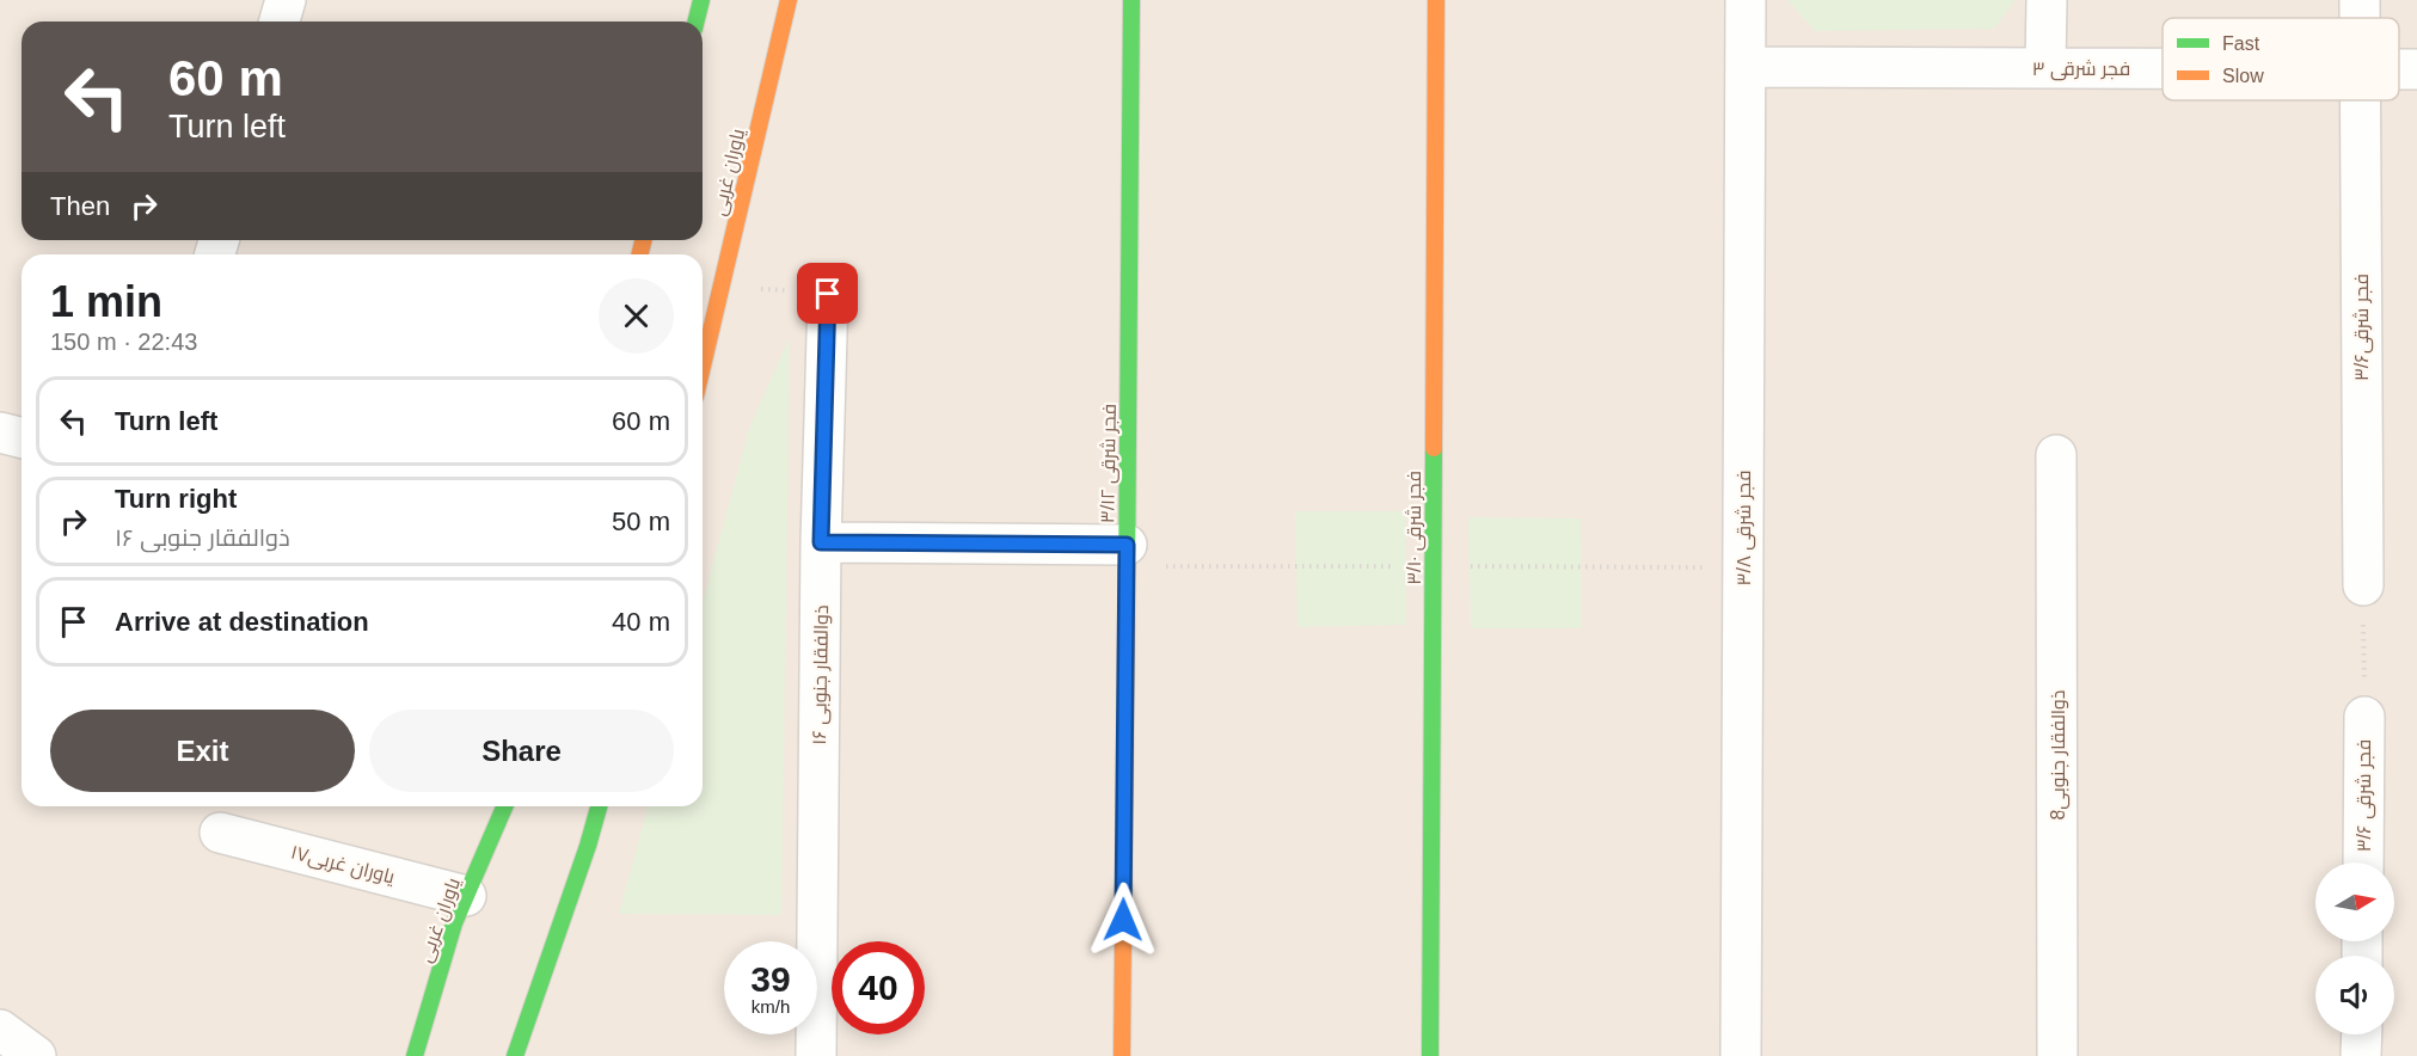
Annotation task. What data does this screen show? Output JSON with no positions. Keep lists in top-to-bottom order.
{
  "streets": {
    "street": [
      "۳ فجر شرقی",
      "یاوران غربی",
      "فجر شرقی۳/۶",
      "۳/۱۲ فجر شرقی",
      "۳/۱۰ فجر شرقی",
      "۳/۸ فجر شرقی",
      "۱۶ ذوالفقار جنوبی",
      "8ذوالفقار جنوبی",
      "۳/۶ فجر شرقی",
      "یاوران غربی۱۷"
    ]
  },
  "crossings": [
    ["۳ فجر شرقی", "۳/۸ فجر شرقی"],
    ["یاوران غربی", "یاوران غربی۱۷"]
  ],
  "legend": ["Fast", "Slow"],
  "north": "right",
  "page": {
    "turn": ["60 m", "Turn left"],
    "then": "Then",
    "heading": ["1 min", "150 m · 22:43"],
    "list": [
      {
        "name": "Turn left",
        "value": "60 m"
      },
      {
        "name": "Turn right",
        "note": "۱۶ ذوالفقار جنوبی",
        "value": "50 m"
      },
      {
        "name": "Arrive at destination",
        "value": "40 m"
      }
    ],
    "buttons": ["Exit", "Share"],
    "speed": "39 km/h",
    "limit": "40"
  }
}
